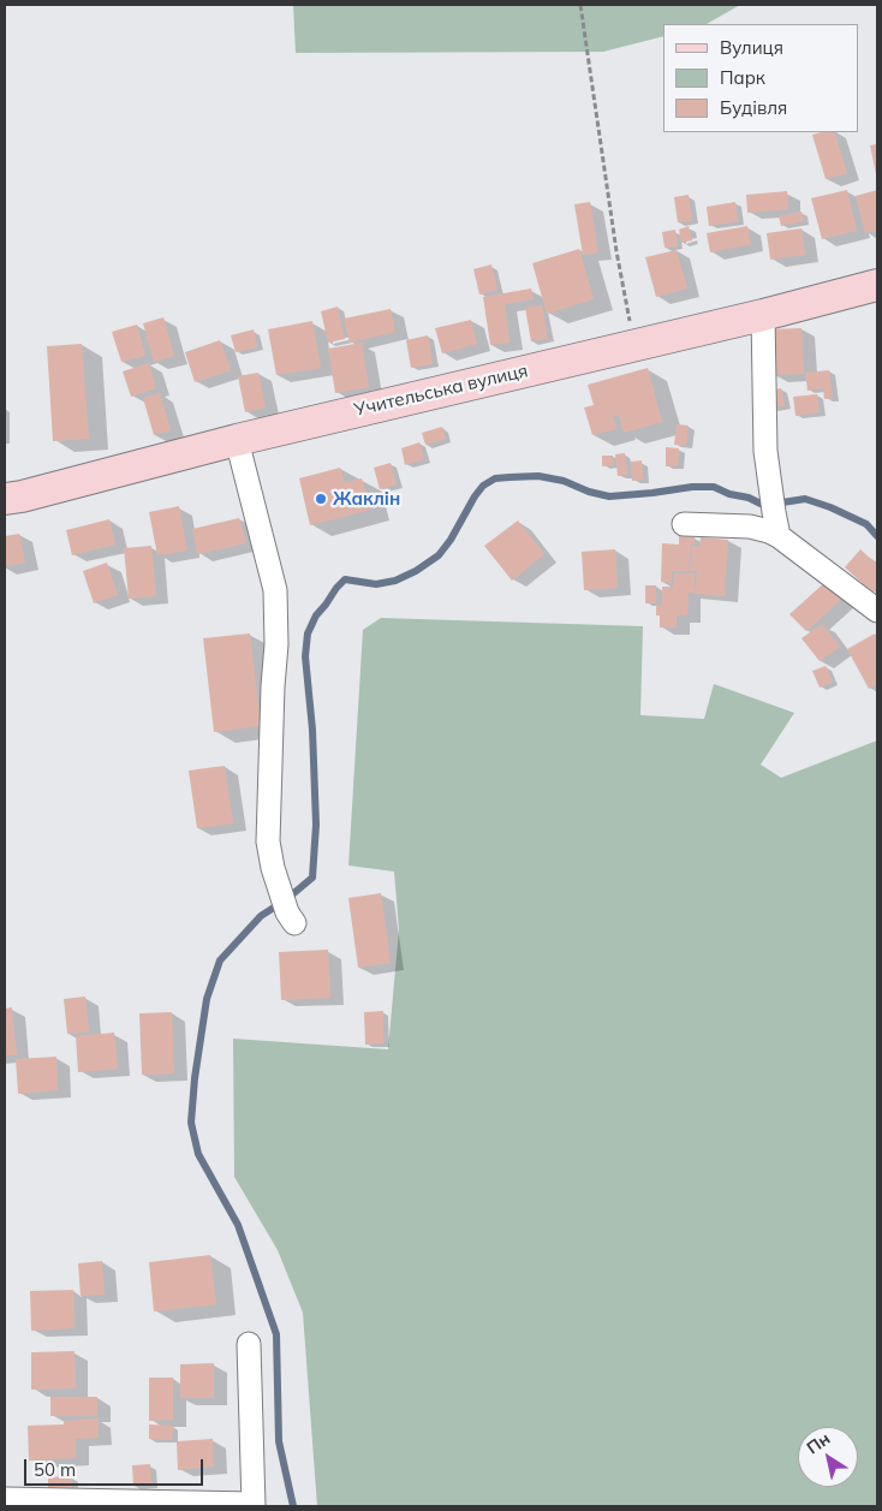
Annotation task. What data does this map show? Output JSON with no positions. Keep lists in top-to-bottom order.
{
  "streets": {
    "main road": ["Учительська вулиця"]
  },
  "places": ["Жаклін"],
  "legend": ["Вулиця", "Парк", "Будівля"],
  "scale_bar": "50 m",
  "north": "top left"
}
